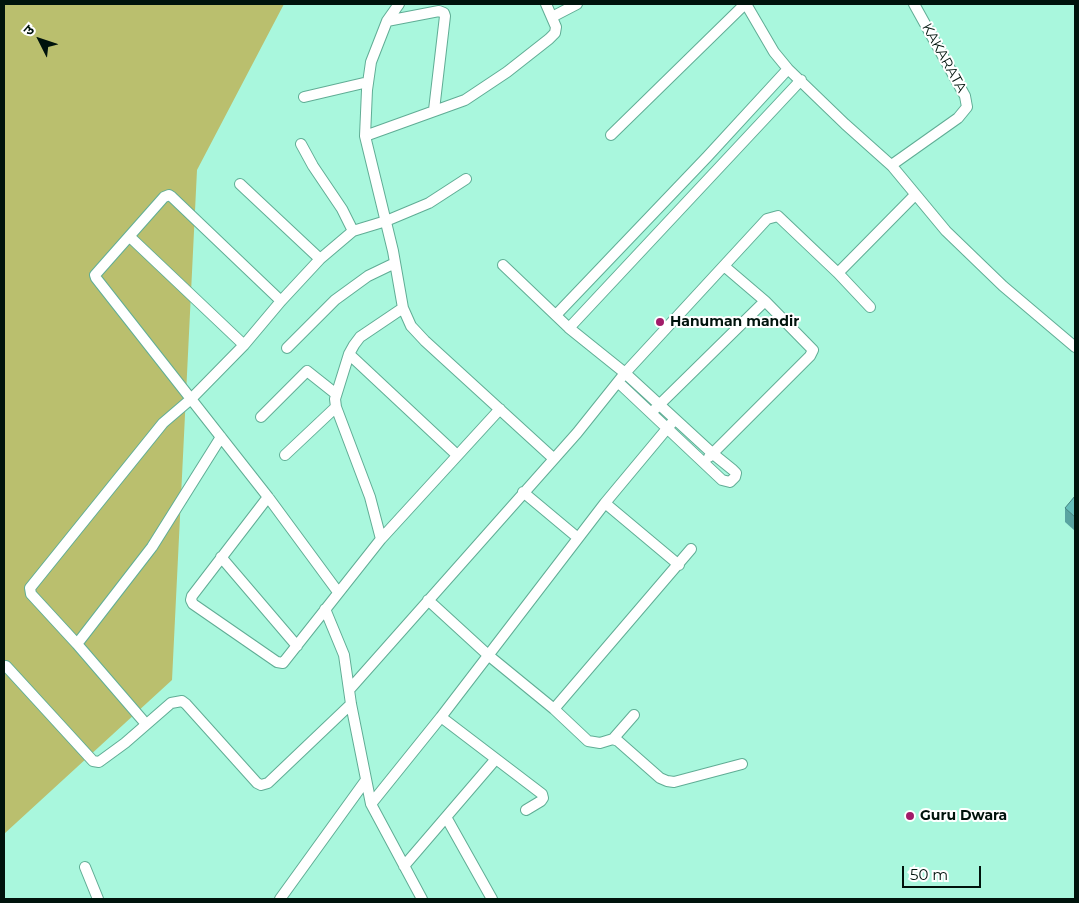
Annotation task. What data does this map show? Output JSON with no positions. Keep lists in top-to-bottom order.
{
  "streets": {
    "street": ["KAKARATA"]
  },
  "places": ["Hanuman mandir", "Guru Dwara"],
  "scale_bar": "50 m",
  "north": "top left"
}
